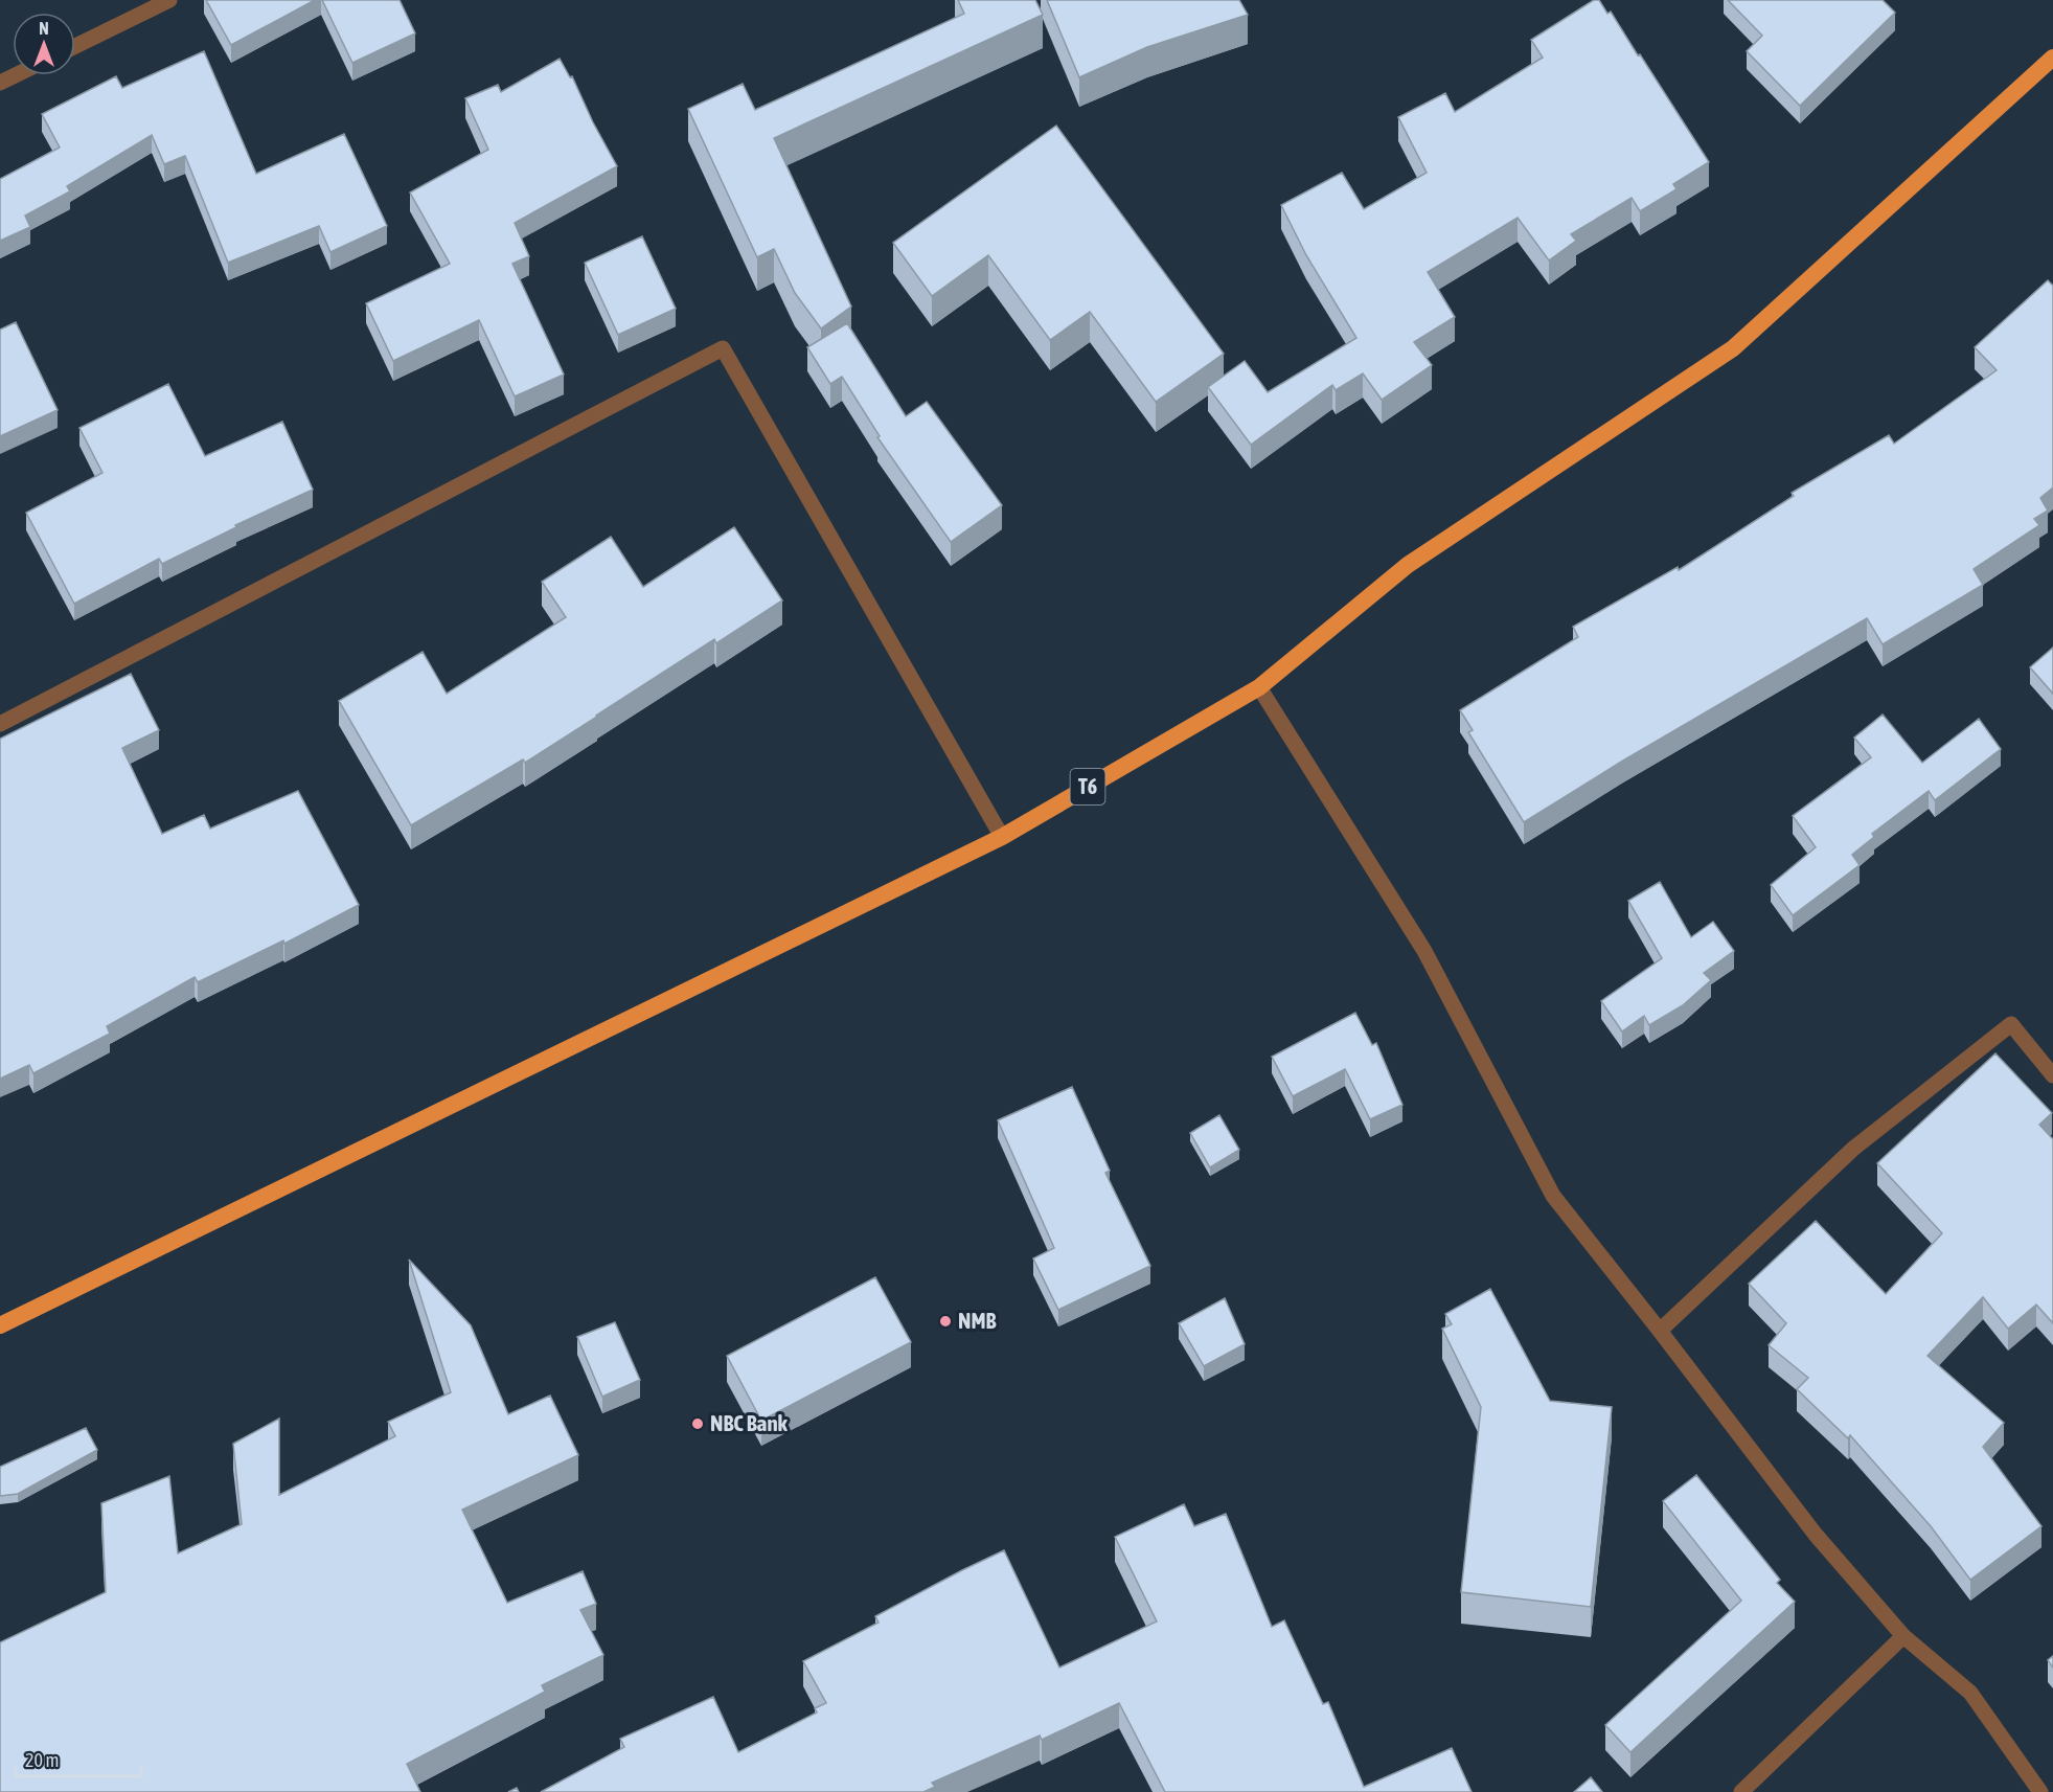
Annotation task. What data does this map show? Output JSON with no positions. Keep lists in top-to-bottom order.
{
  "streets": {
    "highway": ["T6"]
  },
  "places": ["NMB", "NBC Bank"],
  "scale_bar": "20 m",
  "north": "top"
}
